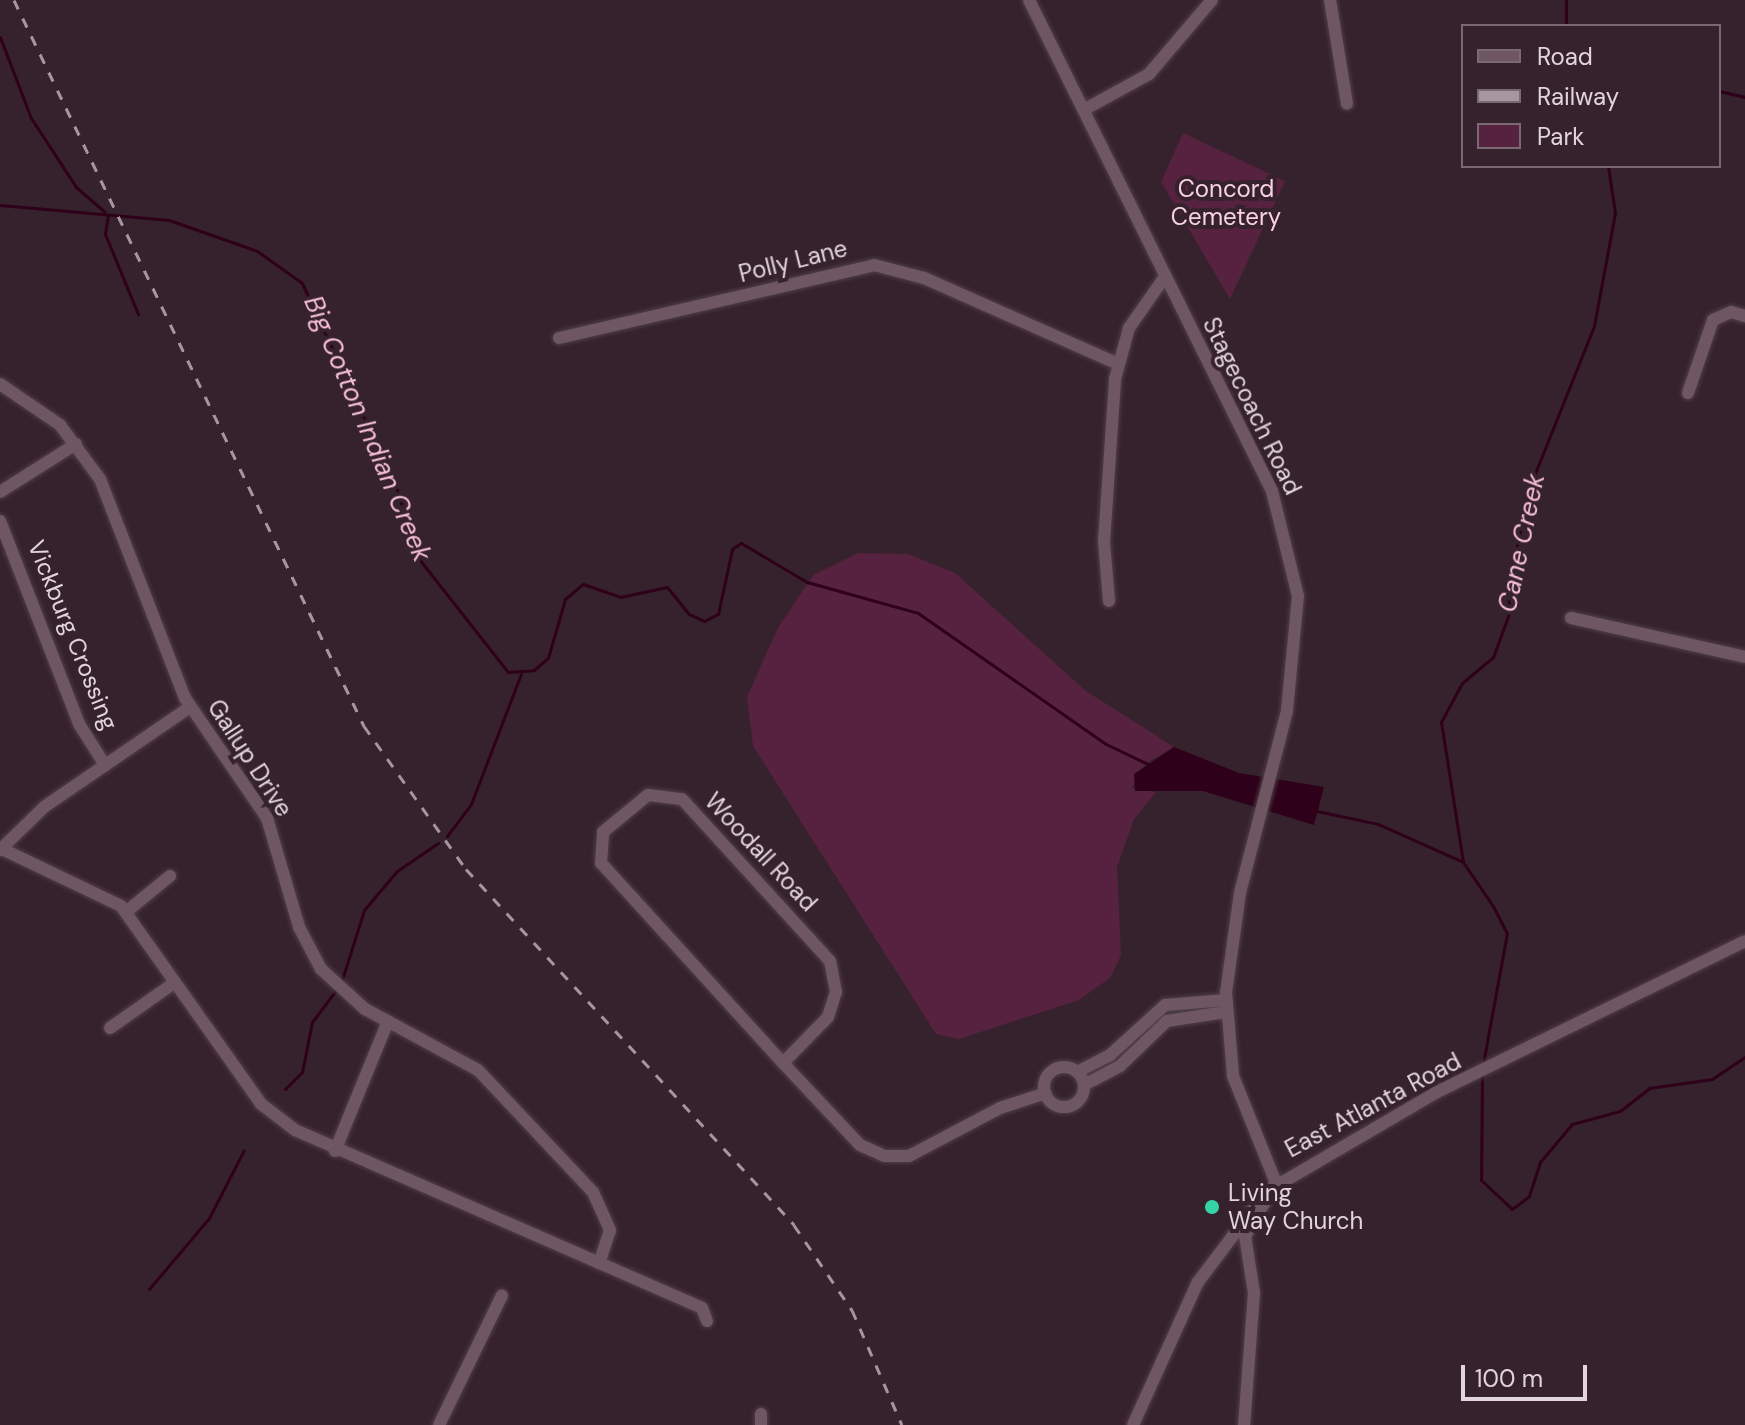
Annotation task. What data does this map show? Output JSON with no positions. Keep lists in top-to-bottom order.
{
  "streets": {
    "street": [
      "Polly Lane",
      "Stagecoach Road",
      "Vickburg Crossing",
      "Gallup Drive",
      "Woodall Road",
      "East Atlanta Road"
    ]
  },
  "crossings": [
    ["Stagecoach Road", "Woodall Road"],
    ["Stagecoach Road", "East Atlanta Road"]
  ],
  "water": ["Big Cotton Indian Creek", "Cane Creek"],
  "parks": ["Concord Cemetery"],
  "places": ["Living Way Church"],
  "legend": ["Road", "Railway", "Park"],
  "scale_bar": "100 m"
}
